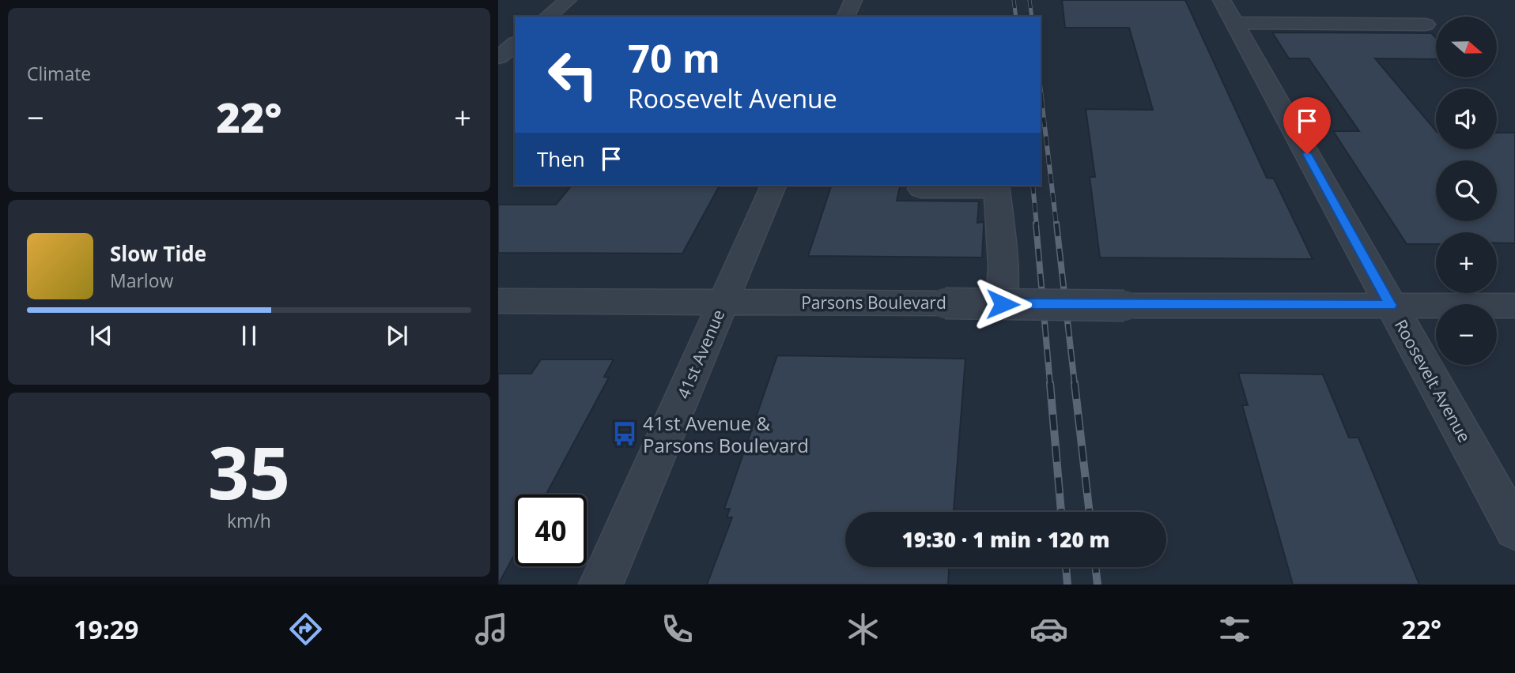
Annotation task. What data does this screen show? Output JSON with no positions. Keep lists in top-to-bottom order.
{
  "streets": {
    "street": ["Parsons Boulevard", "41st Avenue", "Roosevelt Avenue"]
  },
  "crossings": [
    ["Parsons Boulevard", "41st Avenue"],
    ["Parsons Boulevard", "Roosevelt Avenue"]
  ],
  "places": {
    "bus stop": ["41st Avenue & Parsons Boulevard"]
  },
  "north": "right",
  "page": {
    "tile": [
      "Climate",
      ["35", "km/h"]
    ],
    "map_buttons": ["+", "−"],
    "turn": ["70 m", "Roosevelt Avenue"],
    "heat": ["−", "22°", "+"],
    "then": "Then",
    "song": ["Slow Tide", "Marlow"],
    "limit": "40",
    "trip": "19:30 · 1 min · 120 m",
    "tabs": ["19:29", "22°"]
  }
}
